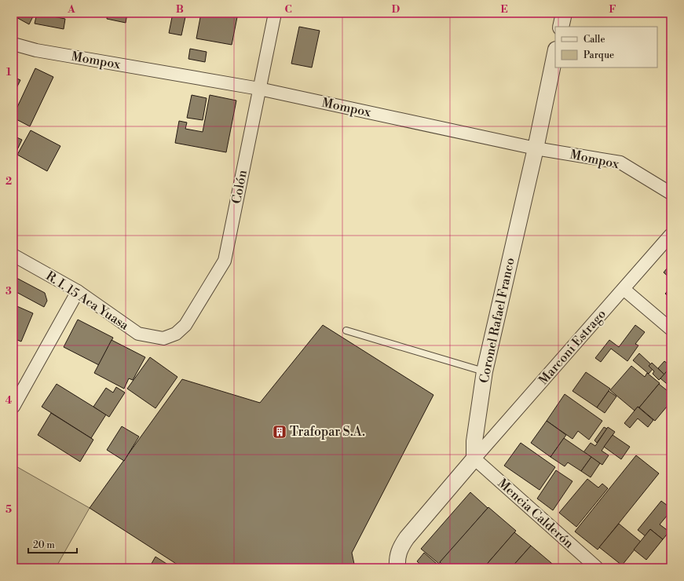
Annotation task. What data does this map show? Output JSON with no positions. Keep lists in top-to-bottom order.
{
  "streets": {
    "street": [
      "Mompox",
      "Colón",
      "R. I. 15 Aca Yuasa",
      "Coronel Rafael Franco",
      "Marconi Estrago",
      "Mencia Calderón"
    ]
  },
  "crossings": [
    ["Mompox", "Colón"],
    ["Mompox", "Coronel Rafael Franco"],
    ["Colón", "R. I. 15 Aca Yuasa"],
    ["Coronel Rafael Franco", "Marconi Estrago"],
    ["Coronel Rafael Franco", "Mencia Calderón"],
    ["Marconi Estrago", "Mencia Calderón"]
  ],
  "places": {
    "building": ["Trafopar S.A."]
  },
  "legend": ["Calle", "Parque"],
  "scale_bar": "20 m",
  "grid": {
    "columns": [
      "A",
      "B",
      "C",
      "D",
      "E",
      "F"
    ],
    "rows": [
      "1",
      "2",
      "3",
      "4",
      "5"
    ]
  }
}
